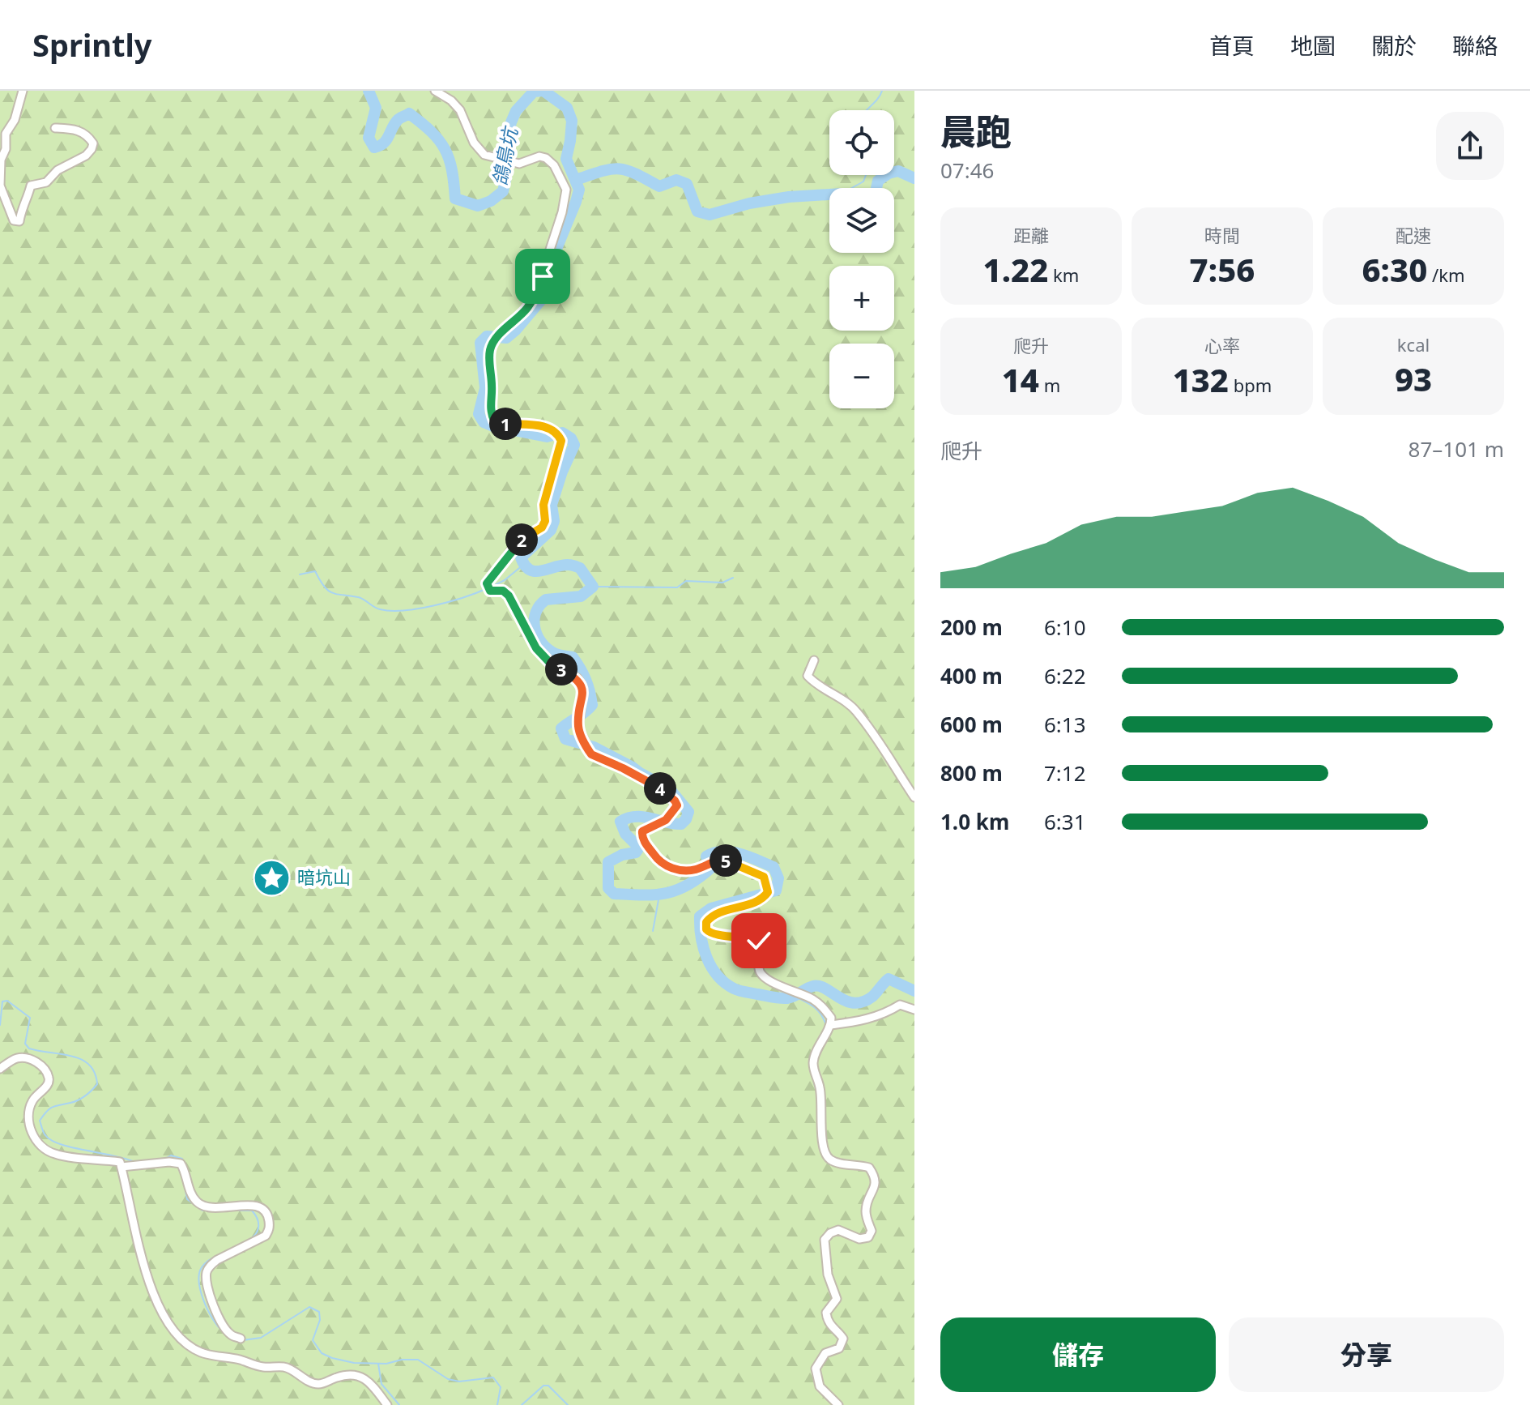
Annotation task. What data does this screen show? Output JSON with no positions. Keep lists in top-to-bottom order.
{
  "water": ["鴿鳥坑"],
  "places": {
    "place": ["暗坑山"]
  },
  "page": {
    "header": "Sprintly",
    "nav": [
      "首頁",
      "地圖",
      "關於",
      "聯絡"
    ],
    "heading": ["晨跑", "07:46"],
    "map_buttons": ["+", "−"],
    "stats": [
      ["距離", "1.22 km"],
      ["時間", "7:56"],
      ["配速", "6:30 /km"],
      ["爬升", "14 m"],
      ["心率", "132 bpm"],
      ["kcal", "93"]
    ],
    "pins": [
      "1",
      "2",
      "3",
      "4",
      "5"
    ],
    "chart": ["爬升", "87–101 m"],
    "list": [
      {
        "name": "200 m",
        "note": "6:10"
      },
      {
        "name": "400 m",
        "note": "6:22"
      },
      {
        "name": "600 m",
        "note": "6:13"
      },
      {
        "name": "800 m",
        "note": "7:12"
      },
      {
        "name": "1.0 km",
        "note": "6:31"
      }
    ],
    "buttons": ["儲存", "分享"]
  }
}
